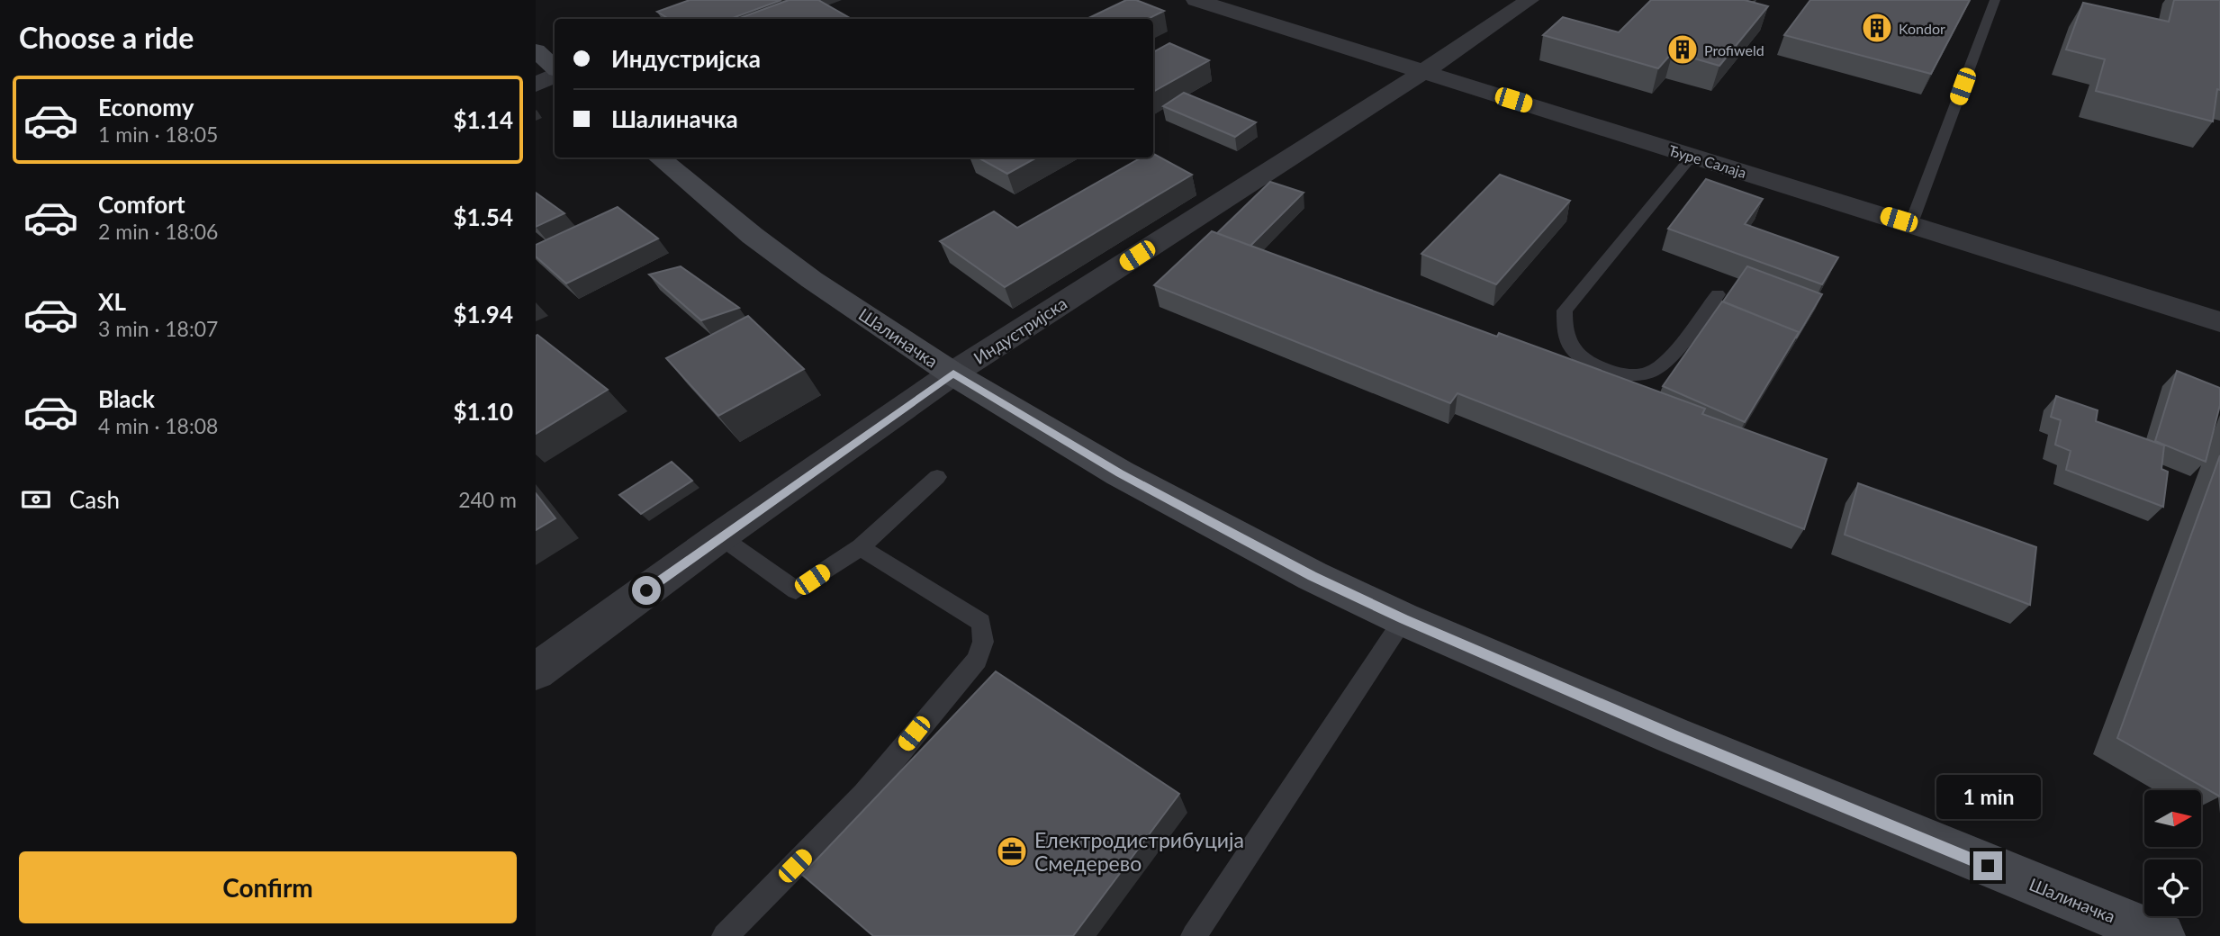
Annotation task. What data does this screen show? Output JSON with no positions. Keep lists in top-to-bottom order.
{
  "streets": {
    "main road": ["Шалиначка"],
    "street": ["Ђуре Салаја", "Индустријска"]
  },
  "crossings": [
    ["Ђуре Салаја", "Индустријска"],
    ["Индустријска", "Шалиначка"]
  ],
  "places": {
    "building": ["Kondor", "Profiweld"],
    "office": ["Електродистрибуција Смедерево"]
  },
  "north": "right",
  "page": {
    "heading": "Choose a ride",
    "banner": ["Индустријска", "Шалиначка"],
    "list": [
      {
        "name": "Economy",
        "note": "1 min · 18:05",
        "value": "$1.14"
      },
      {
        "name": "Comfort",
        "note": "2 min · 18:06",
        "value": "$1.54"
      },
      {
        "name": "XL",
        "note": "3 min · 18:07",
        "value": "$1.94"
      },
      {
        "name": "Black",
        "note": "4 min · 18:08",
        "value": "$1.10"
      }
    ],
    "pay": ["Cash", "240 m"],
    "bubble": "1 min",
    "buttons": "Confirm"
  }
}
